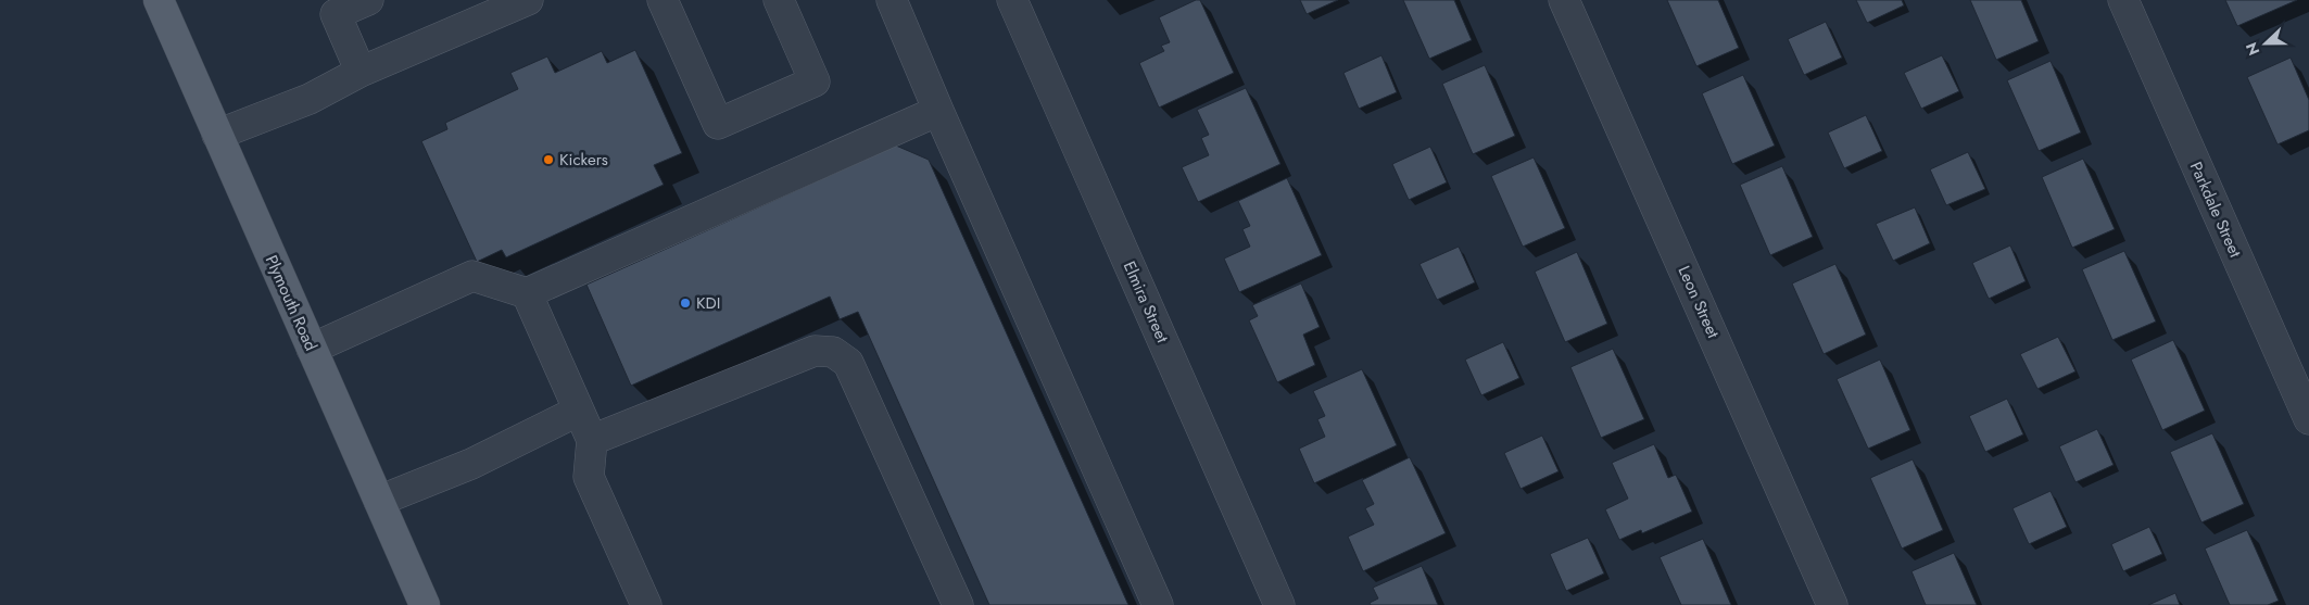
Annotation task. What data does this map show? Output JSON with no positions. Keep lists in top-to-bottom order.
{
  "streets": {
    "main road": ["Plymouth Road"],
    "street": ["Parkdale Street", "Elmira Street", "Leon Street"]
  },
  "places": ["Kickers", "KDI"],
  "north": "left"
}
